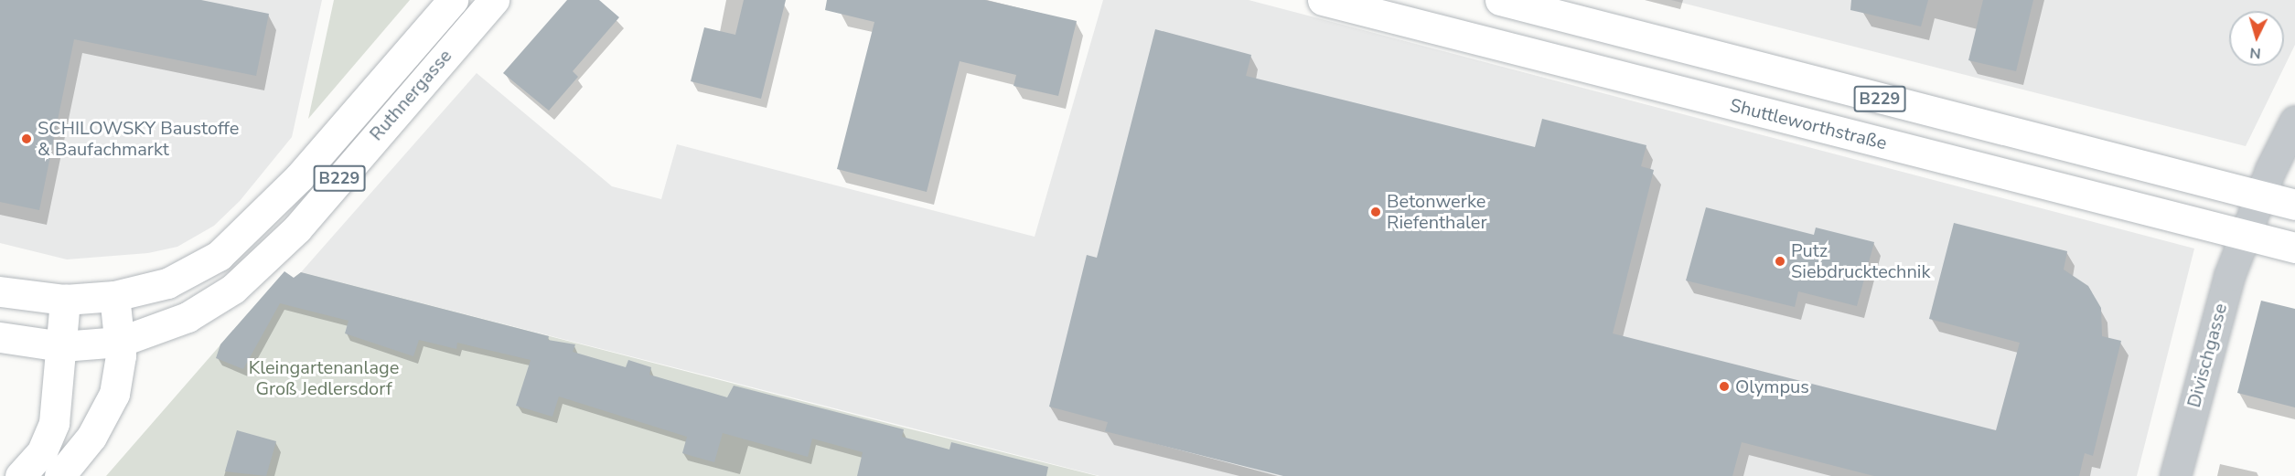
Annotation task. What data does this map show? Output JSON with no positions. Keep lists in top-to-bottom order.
{
  "streets": {
    "main road": ["Ruthnergasse", "B229", "Shuttleworthstraße"],
    "street": ["Divischgasse"]
  },
  "crossings": [
    ["Ruthnergasse", "B229"],
    ["B229", "Divischgasse"],
    ["Shuttleworthstraße", "Divischgasse"]
  ],
  "parks": ["Kleingartenanlage Groß Jedlersdorf"],
  "places": [
    "SCHILOWSKY Baustoffe & Baufachmarkt",
    "Betonwerke Riefenthaler",
    "Putz Siebdrucktechnik",
    "Olympus"
  ],
  "north": "bottom"
}
